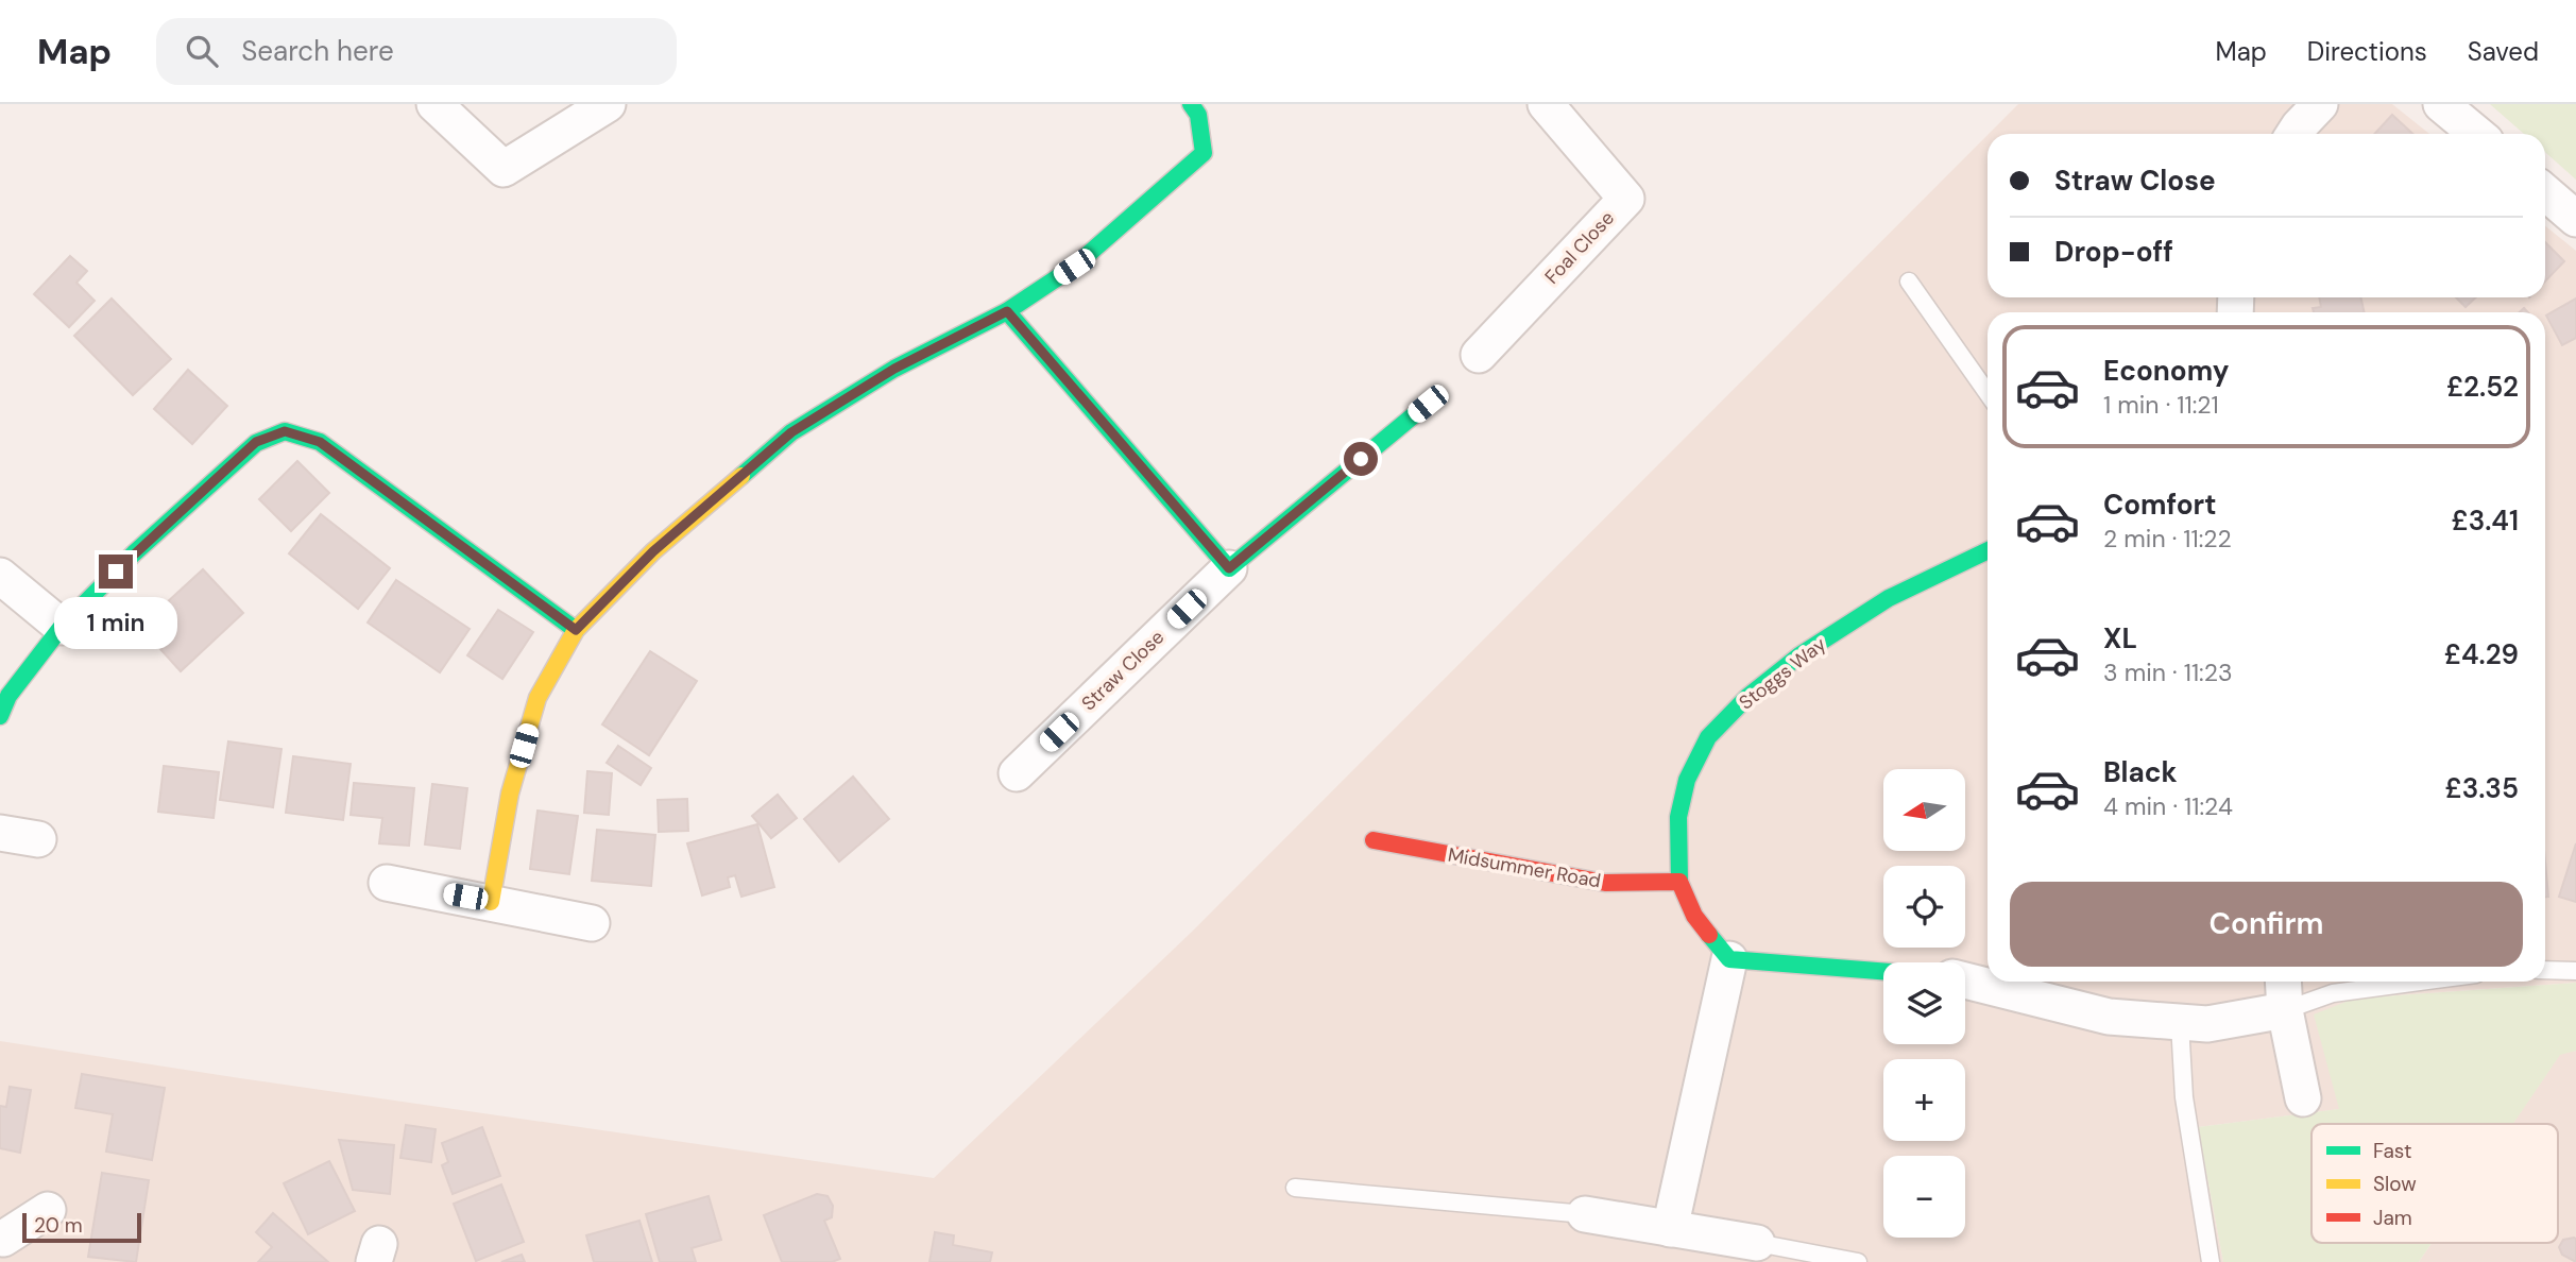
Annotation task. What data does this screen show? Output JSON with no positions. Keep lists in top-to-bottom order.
{
  "streets": {
    "street": [
      "Foal Close",
      "Straw Close",
      "Stoggs Way",
      "Midsummer Road"
    ]
  },
  "crossings": [
    ["Stoggs Way", "Midsummer Road"]
  ],
  "legend": ["Fast", "Slow", "Jam"],
  "scale_bar": "20 m",
  "north": "left",
  "page": {
    "header": "Map",
    "search": "Search here",
    "nav": ["Map", "Directions", "Saved"],
    "banner": ["Straw Close", "Drop-off"],
    "list": [
      {
        "name": "Economy",
        "note": "1 min · 11:21",
        "value": "£2.52"
      },
      {
        "name": "Comfort",
        "note": "2 min · 11:22",
        "value": "£3.41"
      },
      {
        "name": "XL",
        "note": "3 min · 11:23",
        "value": "£4.29"
      },
      {
        "name": "Black",
        "note": "4 min · 11:24",
        "value": "£3.35"
      }
    ],
    "bubble": "1 min",
    "map_buttons": ["+", "−"],
    "buttons": "Confirm",
    "scale": "20 m"
  }
}
